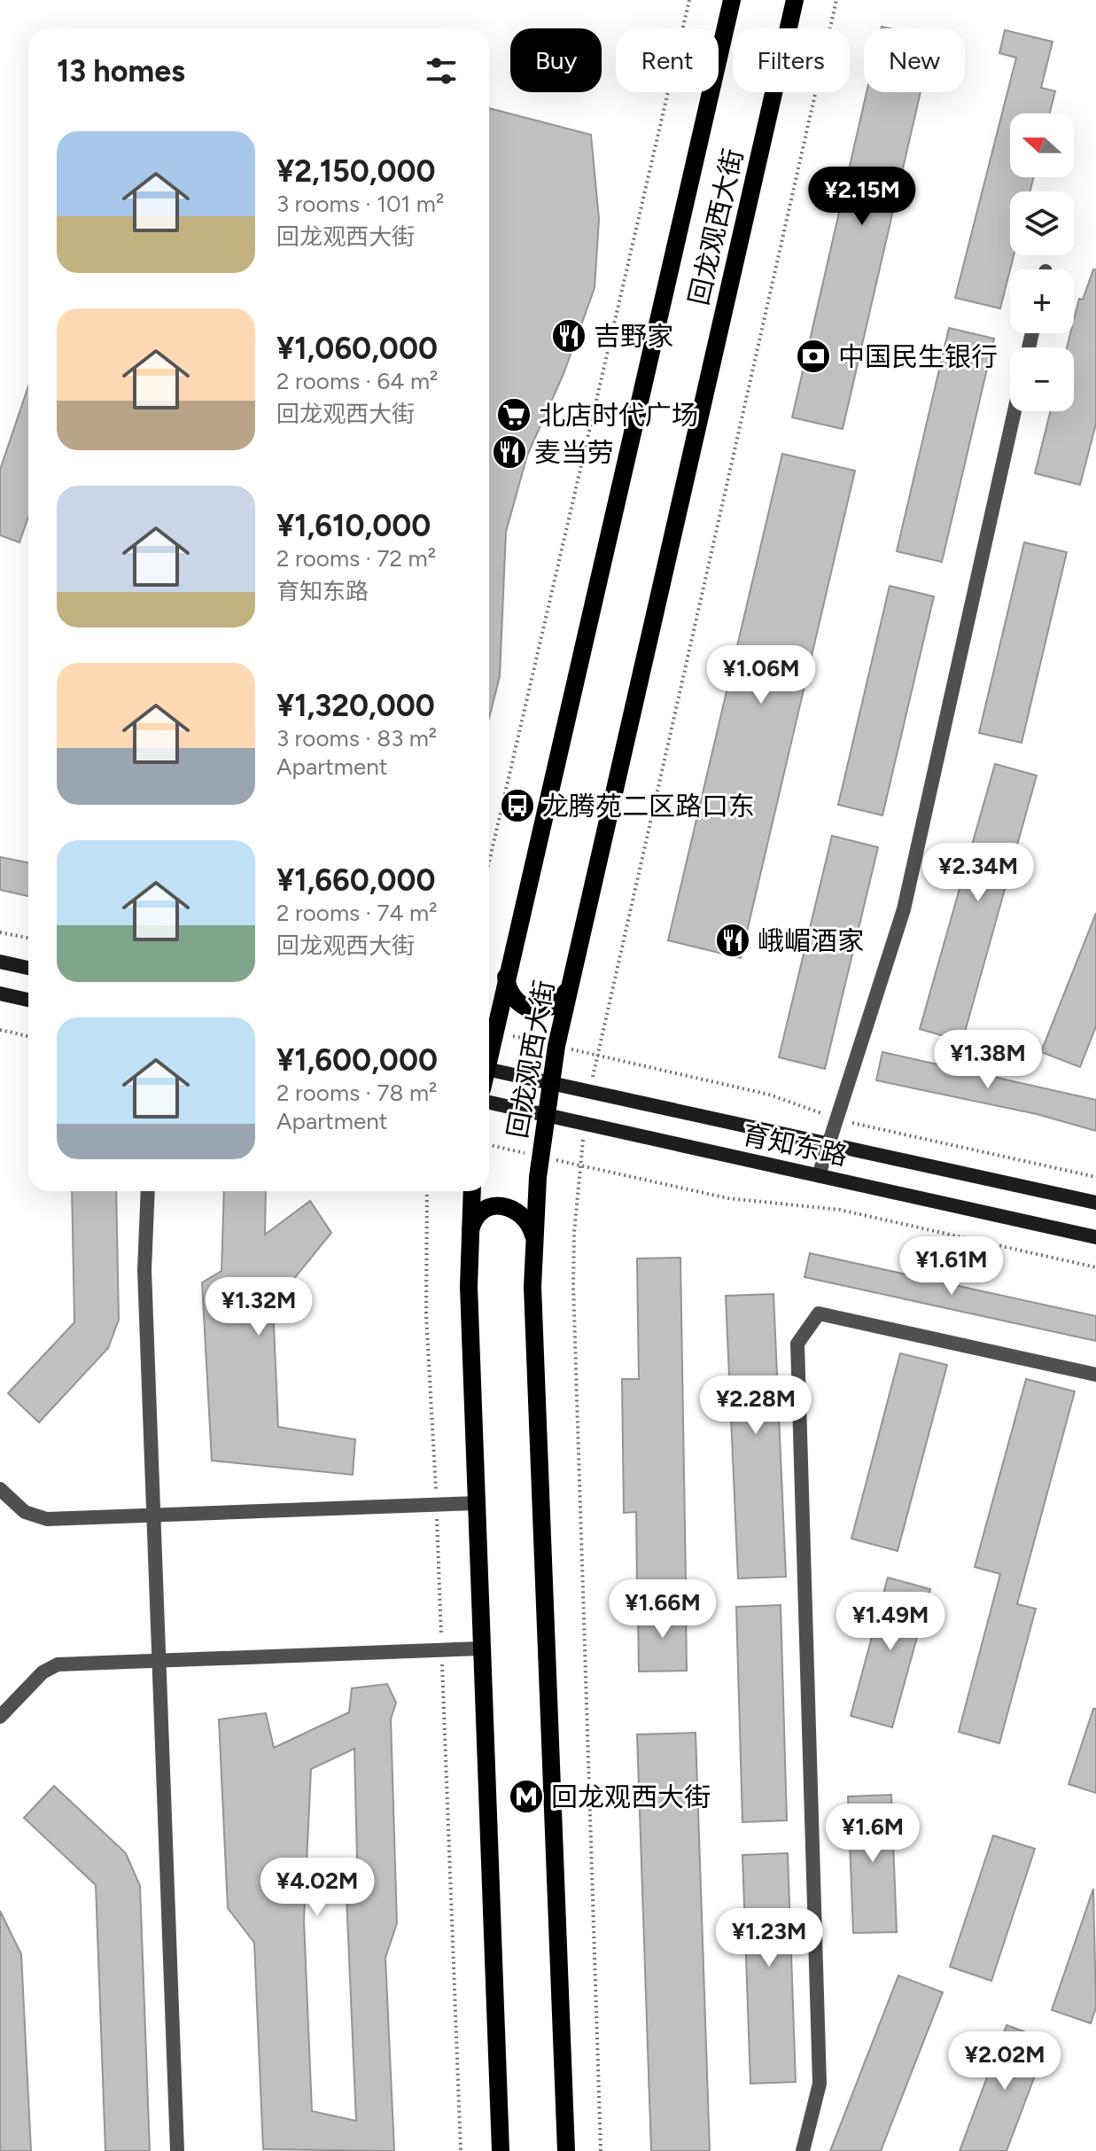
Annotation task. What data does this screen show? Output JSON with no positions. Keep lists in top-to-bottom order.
{
  "streets": {
    "main road": ["回龙观西大街", "育知东路"]
  },
  "crossings": [
    ["回龙观西大街", "育知东路"]
  ],
  "places": {
    "restaurant": ["吉野家", "麦当劳", "峨嵋酒家"],
    "bank": ["中国民生银行"],
    "supermarket": ["北店时代广场"],
    "bus stop": ["龙腾苑二区路口东"],
    "metro station": ["回龙观西大街"]
  },
  "north": "left",
  "page": {
    "chip": [
      "Buy",
      "Rent",
      "Filters",
      "New"
    ],
    "heading": "13 homes",
    "map_buttons": ["+", "−"],
    "list": [
      {
        "name": "¥2,150,000",
        "note": "3 rooms · 101 m² · 回龙观西大街"
      },
      {
        "name": "¥1,060,000",
        "note": "2 rooms · 64 m² · 回龙观西大街"
      },
      {
        "name": "¥1,610,000",
        "note": "2 rooms · 72 m² · 育知东路"
      },
      {
        "name": "¥1,320,000",
        "note": "3 rooms · 83 m² · Apartment"
      },
      {
        "name": "¥1,660,000",
        "note": "2 rooms · 74 m² · 回龙观西大街"
      },
      {
        "name": "¥1,600,000",
        "note": "2 rooms · 78 m² · Apartment"
      }
    ],
    "price": [
      "¥2.15M",
      "¥1.06M",
      "¥2.34M",
      "¥1.38M",
      "¥1.61M",
      "¥1.32M",
      "¥2.28M",
      "¥1.66M",
      "¥1.49M",
      "¥1.6M",
      "¥4.02M",
      "¥1.23M",
      "¥2.02M"
    ]
  }
}
